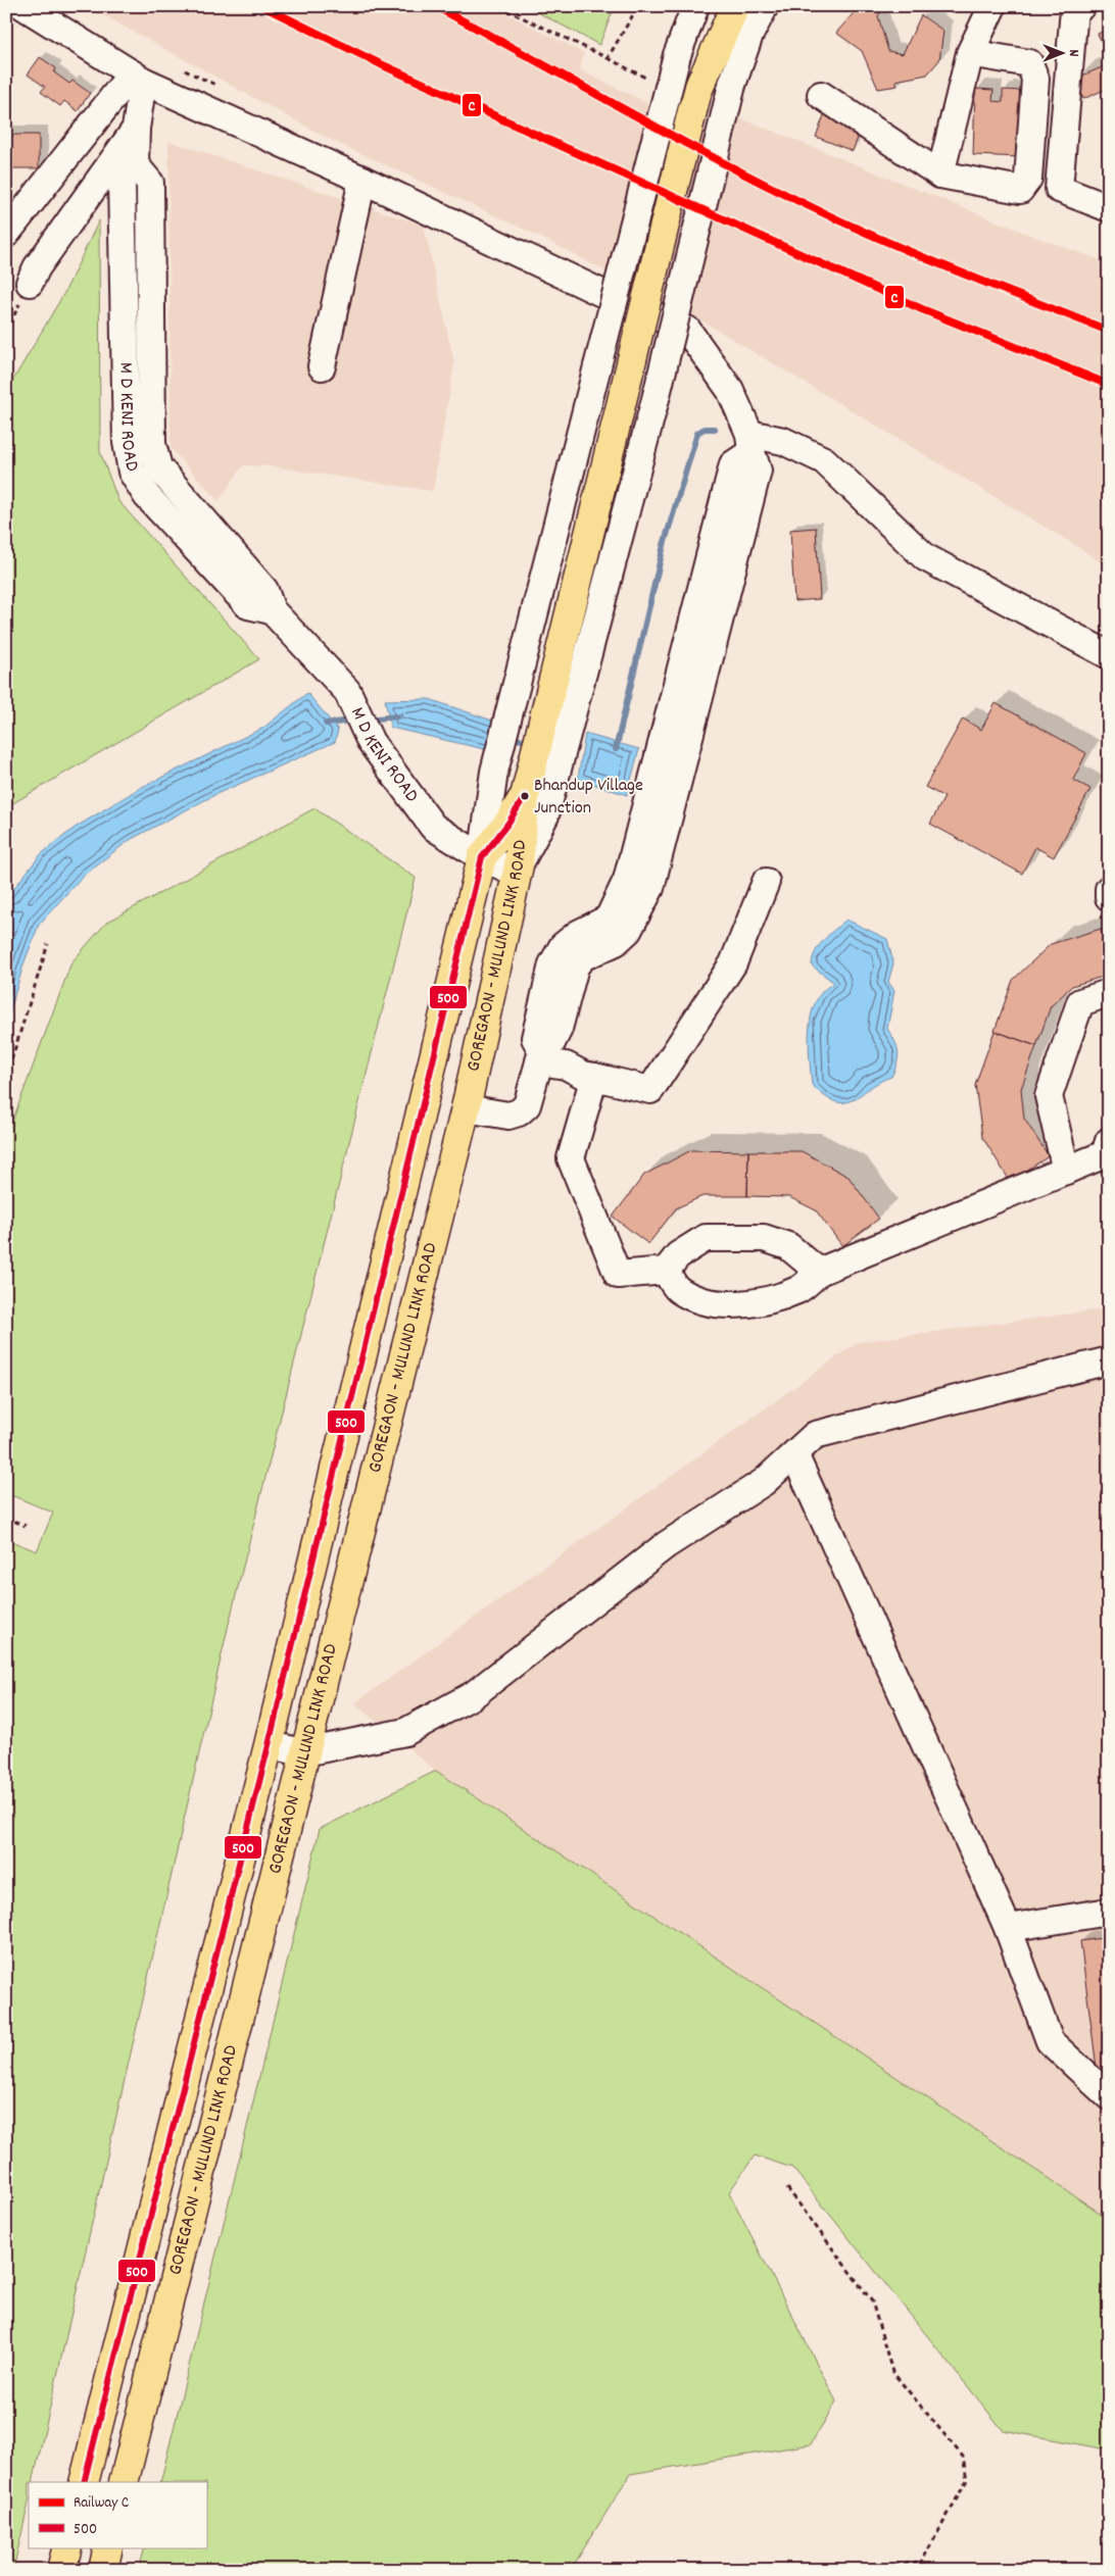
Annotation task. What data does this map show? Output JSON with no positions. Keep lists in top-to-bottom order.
{
  "streets": {
    "main road": ["GOREGAON - MULUND LINK ROAD"],
    "street": ["M D KENI ROAD"]
  },
  "crossings": [
    ["M D KENI ROAD", "GOREGAON - MULUND LINK ROAD"]
  ],
  "places": ["Bhandup Village Junction"],
  "lines": ["rail line C", "transit line 500"],
  "legend": ["Railway C", "500"],
  "north": "right"
}
